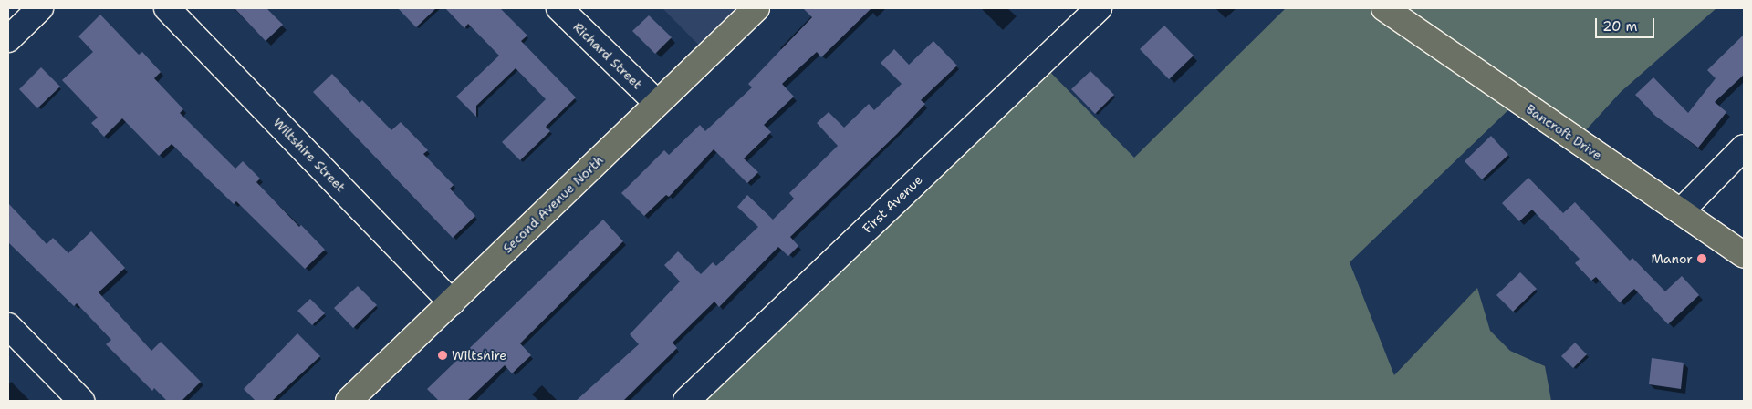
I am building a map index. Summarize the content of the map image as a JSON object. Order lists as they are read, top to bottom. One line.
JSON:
{"streets":{"main road":["Bancroft Drive","Second Avenue North"],"street":["Richard Street","Wiltshire Street","First Avenue"]},"crossings":[["Richard Street","Second Avenue North"],["Wiltshire Street","Second Avenue North"]],"places":["Manor","Wiltshire"],"scale_bar":"20 m"}
